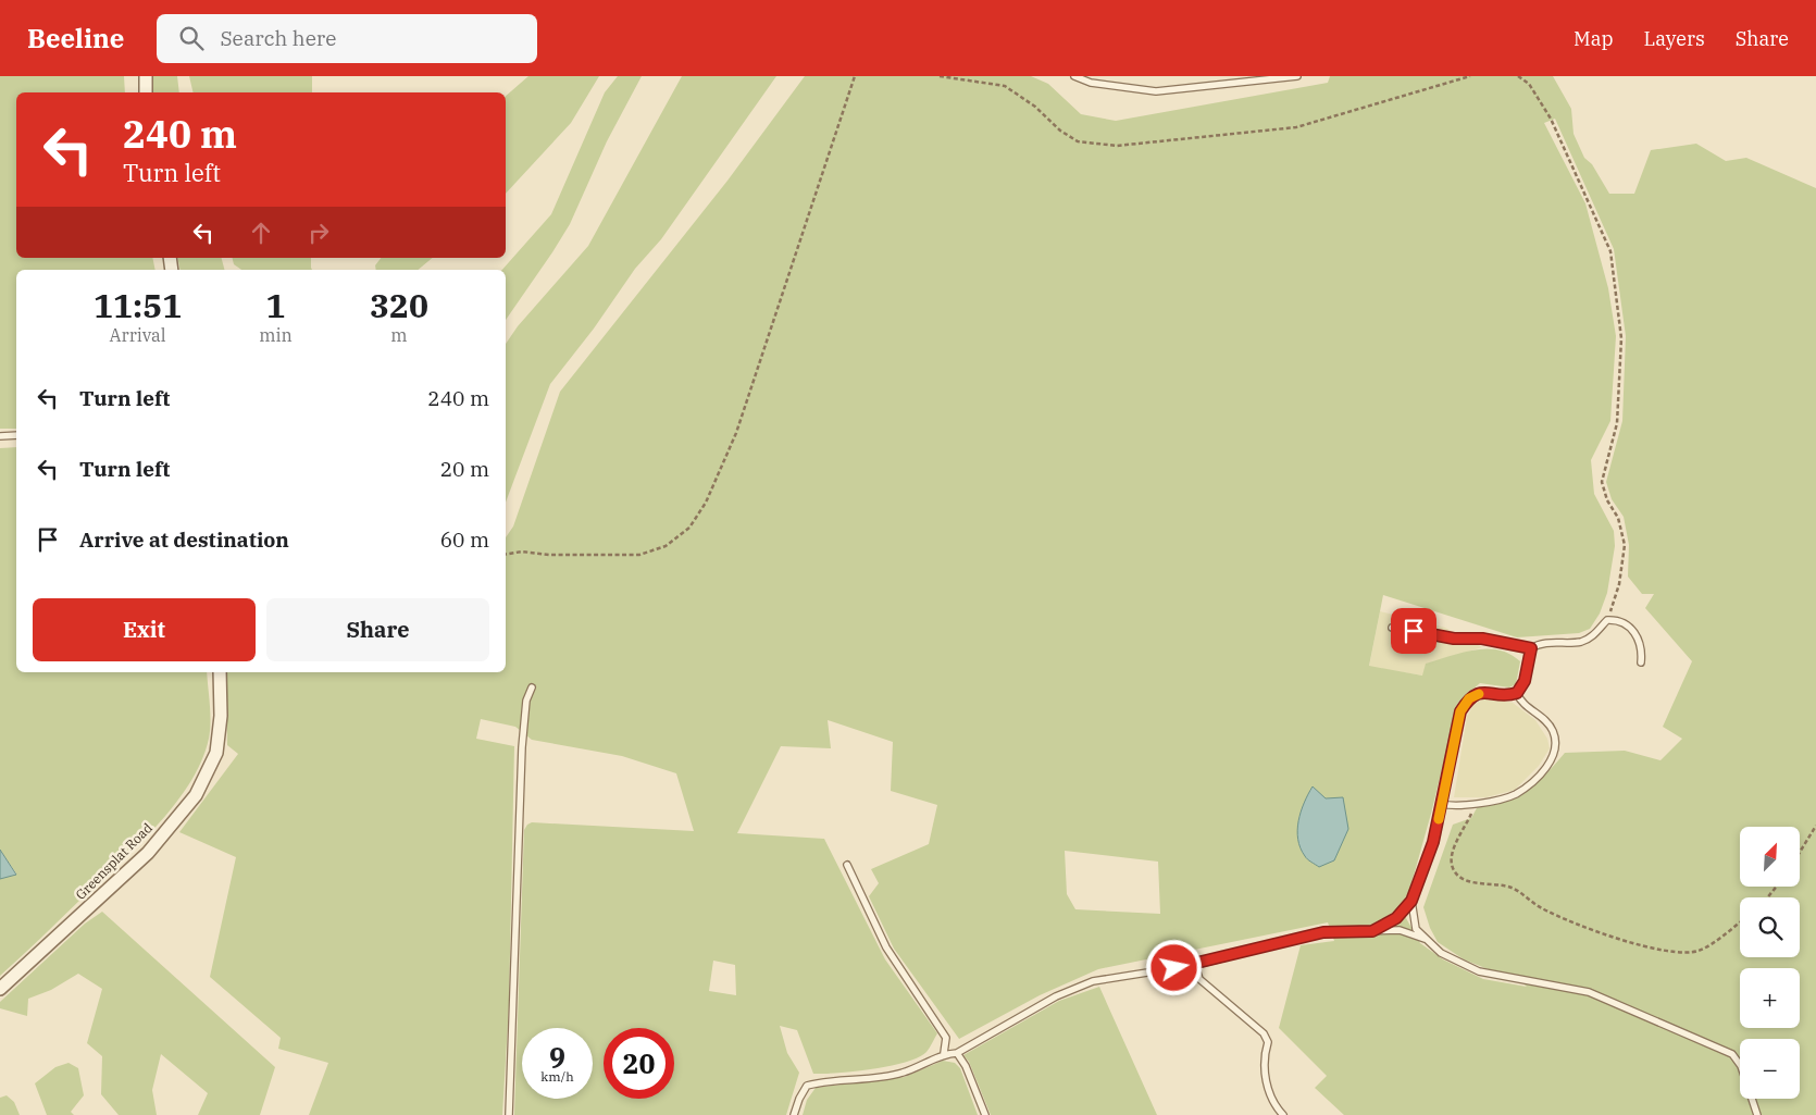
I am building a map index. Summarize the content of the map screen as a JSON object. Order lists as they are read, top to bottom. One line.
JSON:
{"streets":{"street":["Greensplat Road"]},"north":"top right","page":{"header":"Beeline","search":"Search here","nav":["Map","Layers","Share"],"turn":["240 m","Turn left"],"eta":["11:51","Arrival","1","min","320","m"],"list":[{"name":"Turn left","value":"240 m"},{"name":"Turn left","value":"20 m"},{"name":"Arrive at destination","value":"60 m"}],"buttons":["Exit","Share"],"map_buttons":["+","−"],"speed":"9 km/h","limit":"20"}}
